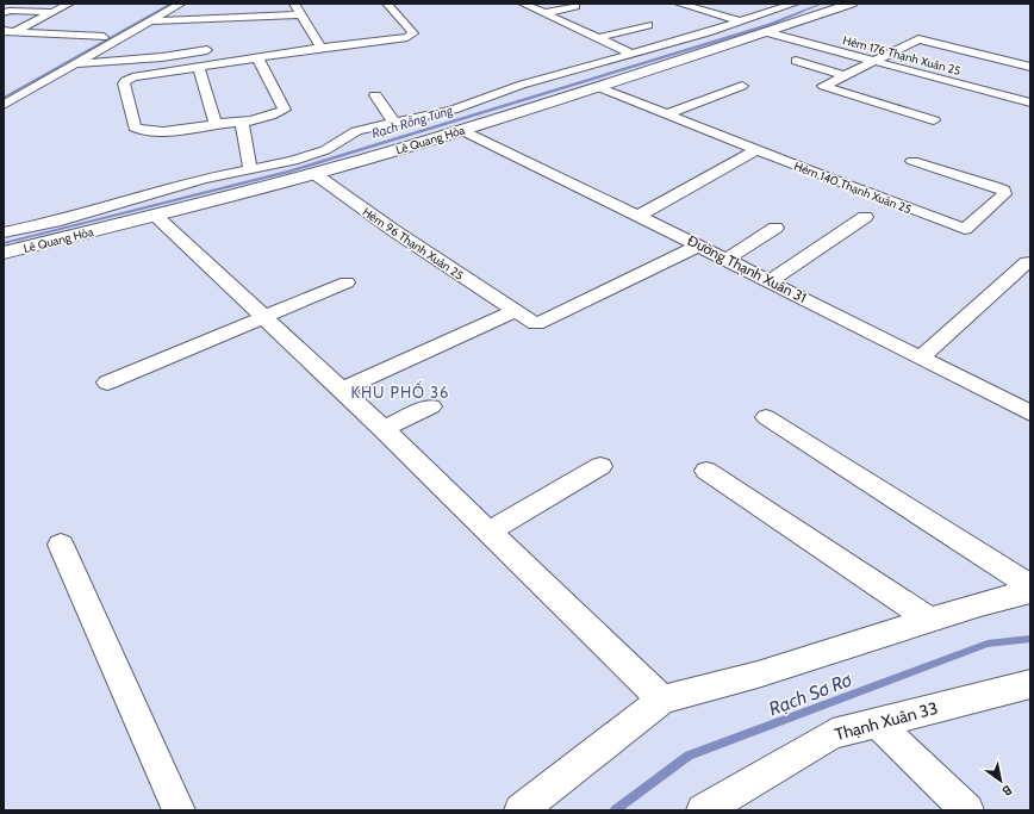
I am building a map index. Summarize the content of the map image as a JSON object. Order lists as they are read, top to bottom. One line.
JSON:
{"streets":{"street":["Hẻm 176 Thạnh Xuân 25","Lê Quang Hòa","Hẻm 140 Thạnh Xuân 25","Hẻm 96 Thạnh Xuân 25","Đường Thạnh Xuân 31","Thạnh Xuân 33"]},"crossings":[["Hẻm 176 Thạnh Xuân 25","Lê Quang Hòa"],["Lê Quang Hòa","Hẻm 140 Thạnh Xuân 25"],["Lê Quang Hòa","Hẻm 96 Thạnh Xuân 25"],["Lê Quang Hòa","Đường Thạnh Xuân 31"],["Hẻm 96 Thạnh Xuân 25","Đường Thạnh Xuân 31"]],"districts":["KHU PHỐ 36"],"water":["Rạch Rỗng Tùng","Rạch Sơ Rơ"],"north":"bottom right"}
